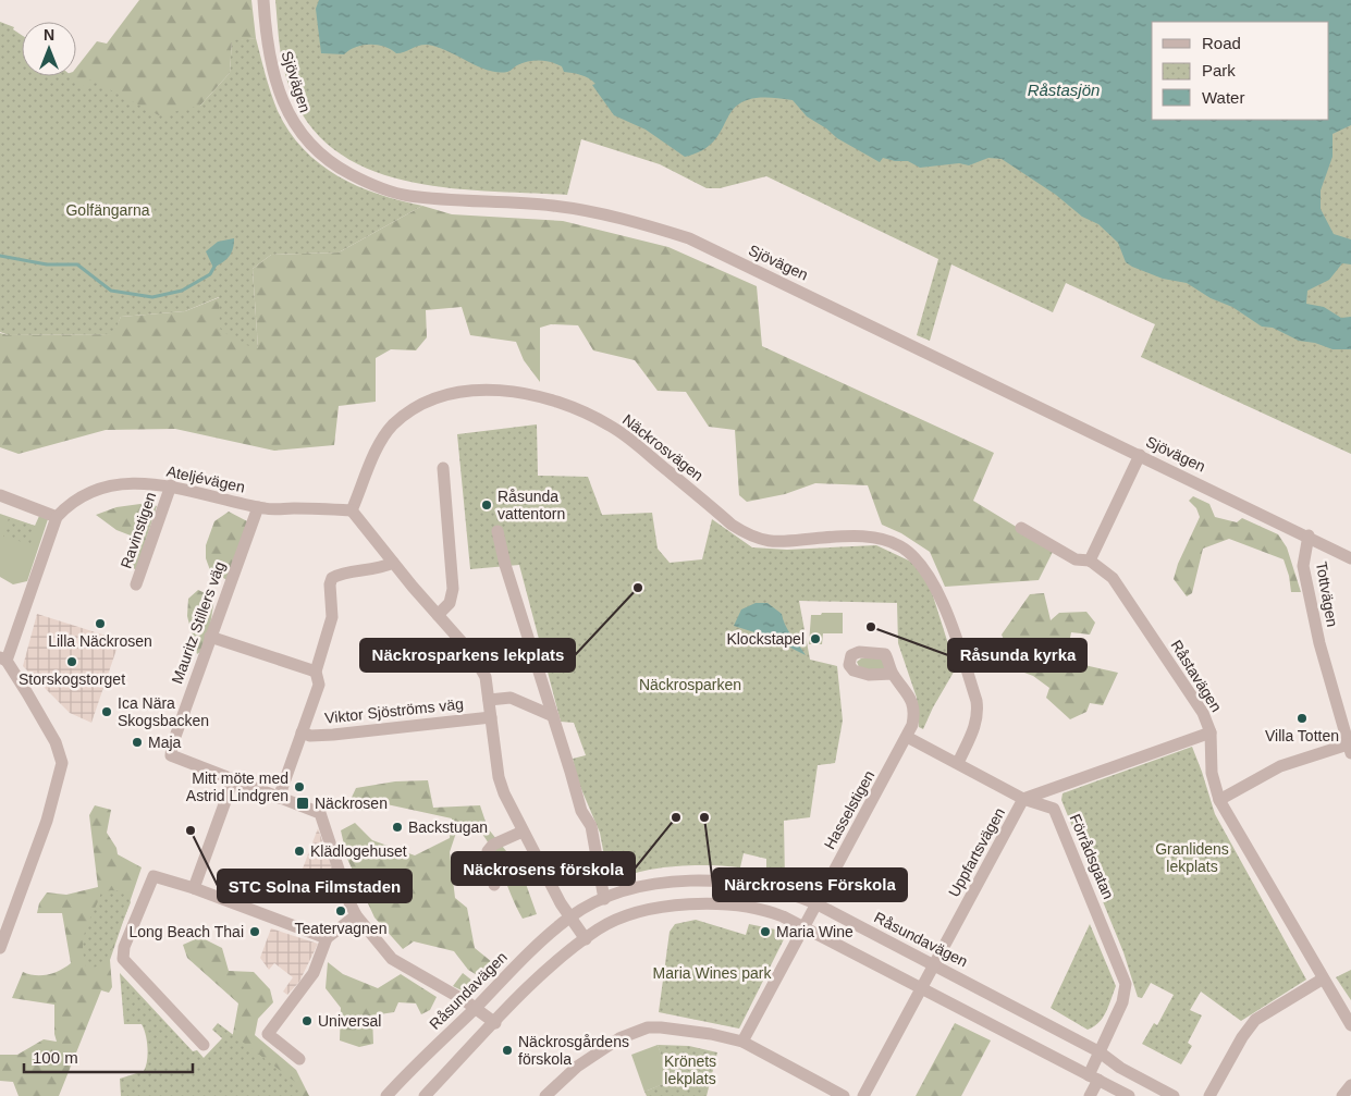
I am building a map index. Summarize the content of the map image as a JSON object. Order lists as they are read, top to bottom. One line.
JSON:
{"streets":{"street":["Sjövägen","Näckrosvägen","Ateljévägen","Ravinstigen","Tottvägen","Mauritz Stillers väg","Råstavägen","Viktor Sjöströms väg","Hasselstigen","Uppfartsvägen","Förrådsgatan","Råsundavägen"]},"crossings":[["Sjövägen","Tottvägen"],["Näckrosvägen","Ateljévägen"],["Näckrosvägen","Förrådsgatan"],["Ateljévägen","Ravinstigen"],["Ateljévägen","Mauritz Stillers väg"],["Råstavägen","Uppfartsvägen"],["Hasselstigen","Förrådsgatan"],["Hasselstigen","Råsundavägen"],["Uppfartsvägen","Förrådsgatan"],["Uppfartsvägen","Råsundavägen"],["Förrådsgatan","Råsundavägen"]],"water":["Råstasjön"],"parks":["Golfängarna","Näckrosparken","Granlidens lekplats","Maria Wines park","Krönets lekplats"],"places":{"other":["Råsunda vattentorn","Näckrosparkens lekplats","Lilla Näckrosen","Råsunda kyrka","Klockstapel","Storskogstorget","Ica Nära Skogsbacken","Villa Totten","Maja","Mitt möte med Astrid Lindgren","Näckrosens förskola","Närckrosens Förskola","Backstugan","STC Solna Filmstaden","Klädlogehuset","Teatervagnen","Long Beach Thai","Maria Wine","Universal","Näckrosgårdens förskola"],"transit":["Näckrosen"]},"legend":["Road","Park","Water"],"scale_bar":"100 m","north":"top"}
